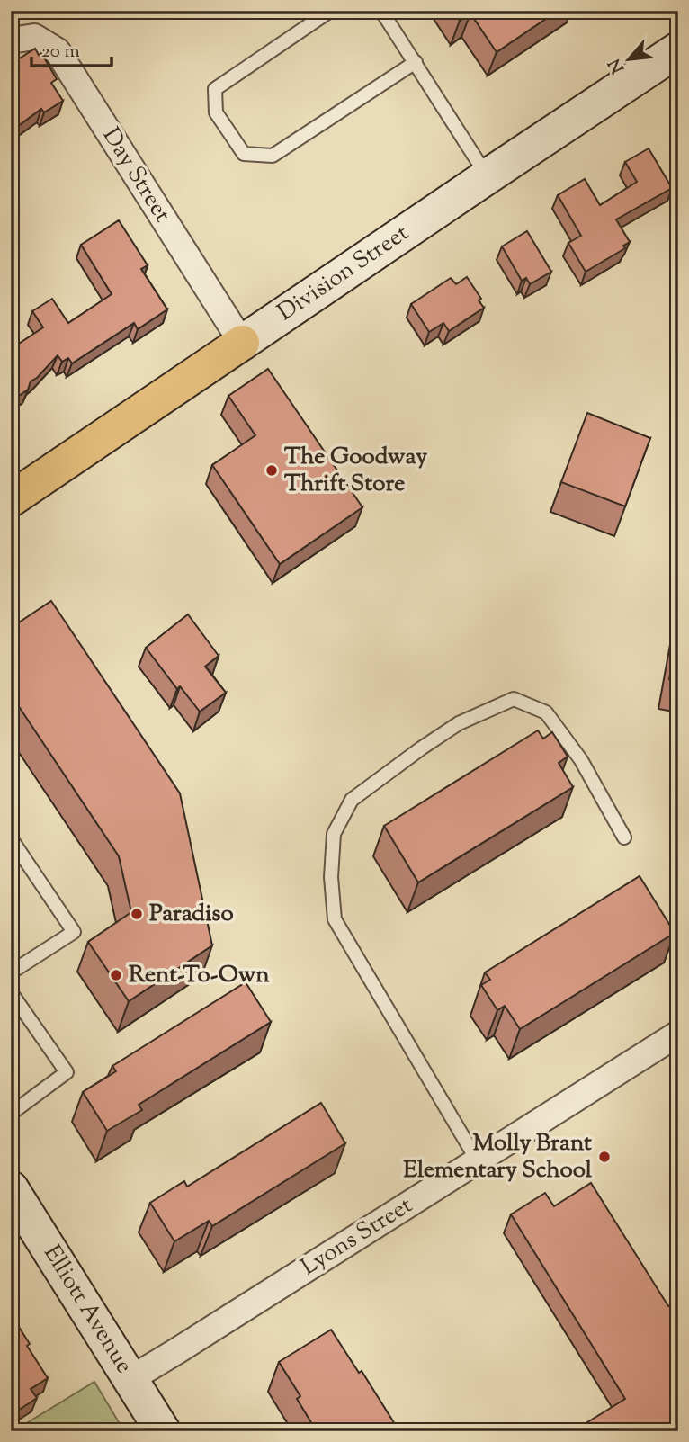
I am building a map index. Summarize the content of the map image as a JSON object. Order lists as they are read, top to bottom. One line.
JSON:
{"streets":{"main road":["Division Street","Elliott Avenue"],"street":["Day Street","Lyons Street"]},"crossings":[["Day Street","Division Street"],["Lyons Street","Elliott Avenue"]],"places":["The Goodway Thrift Store","Paradiso","Rent-To-Own","Molly Brant Elementary School"],"scale_bar":"20 m","north":"bottom left"}
